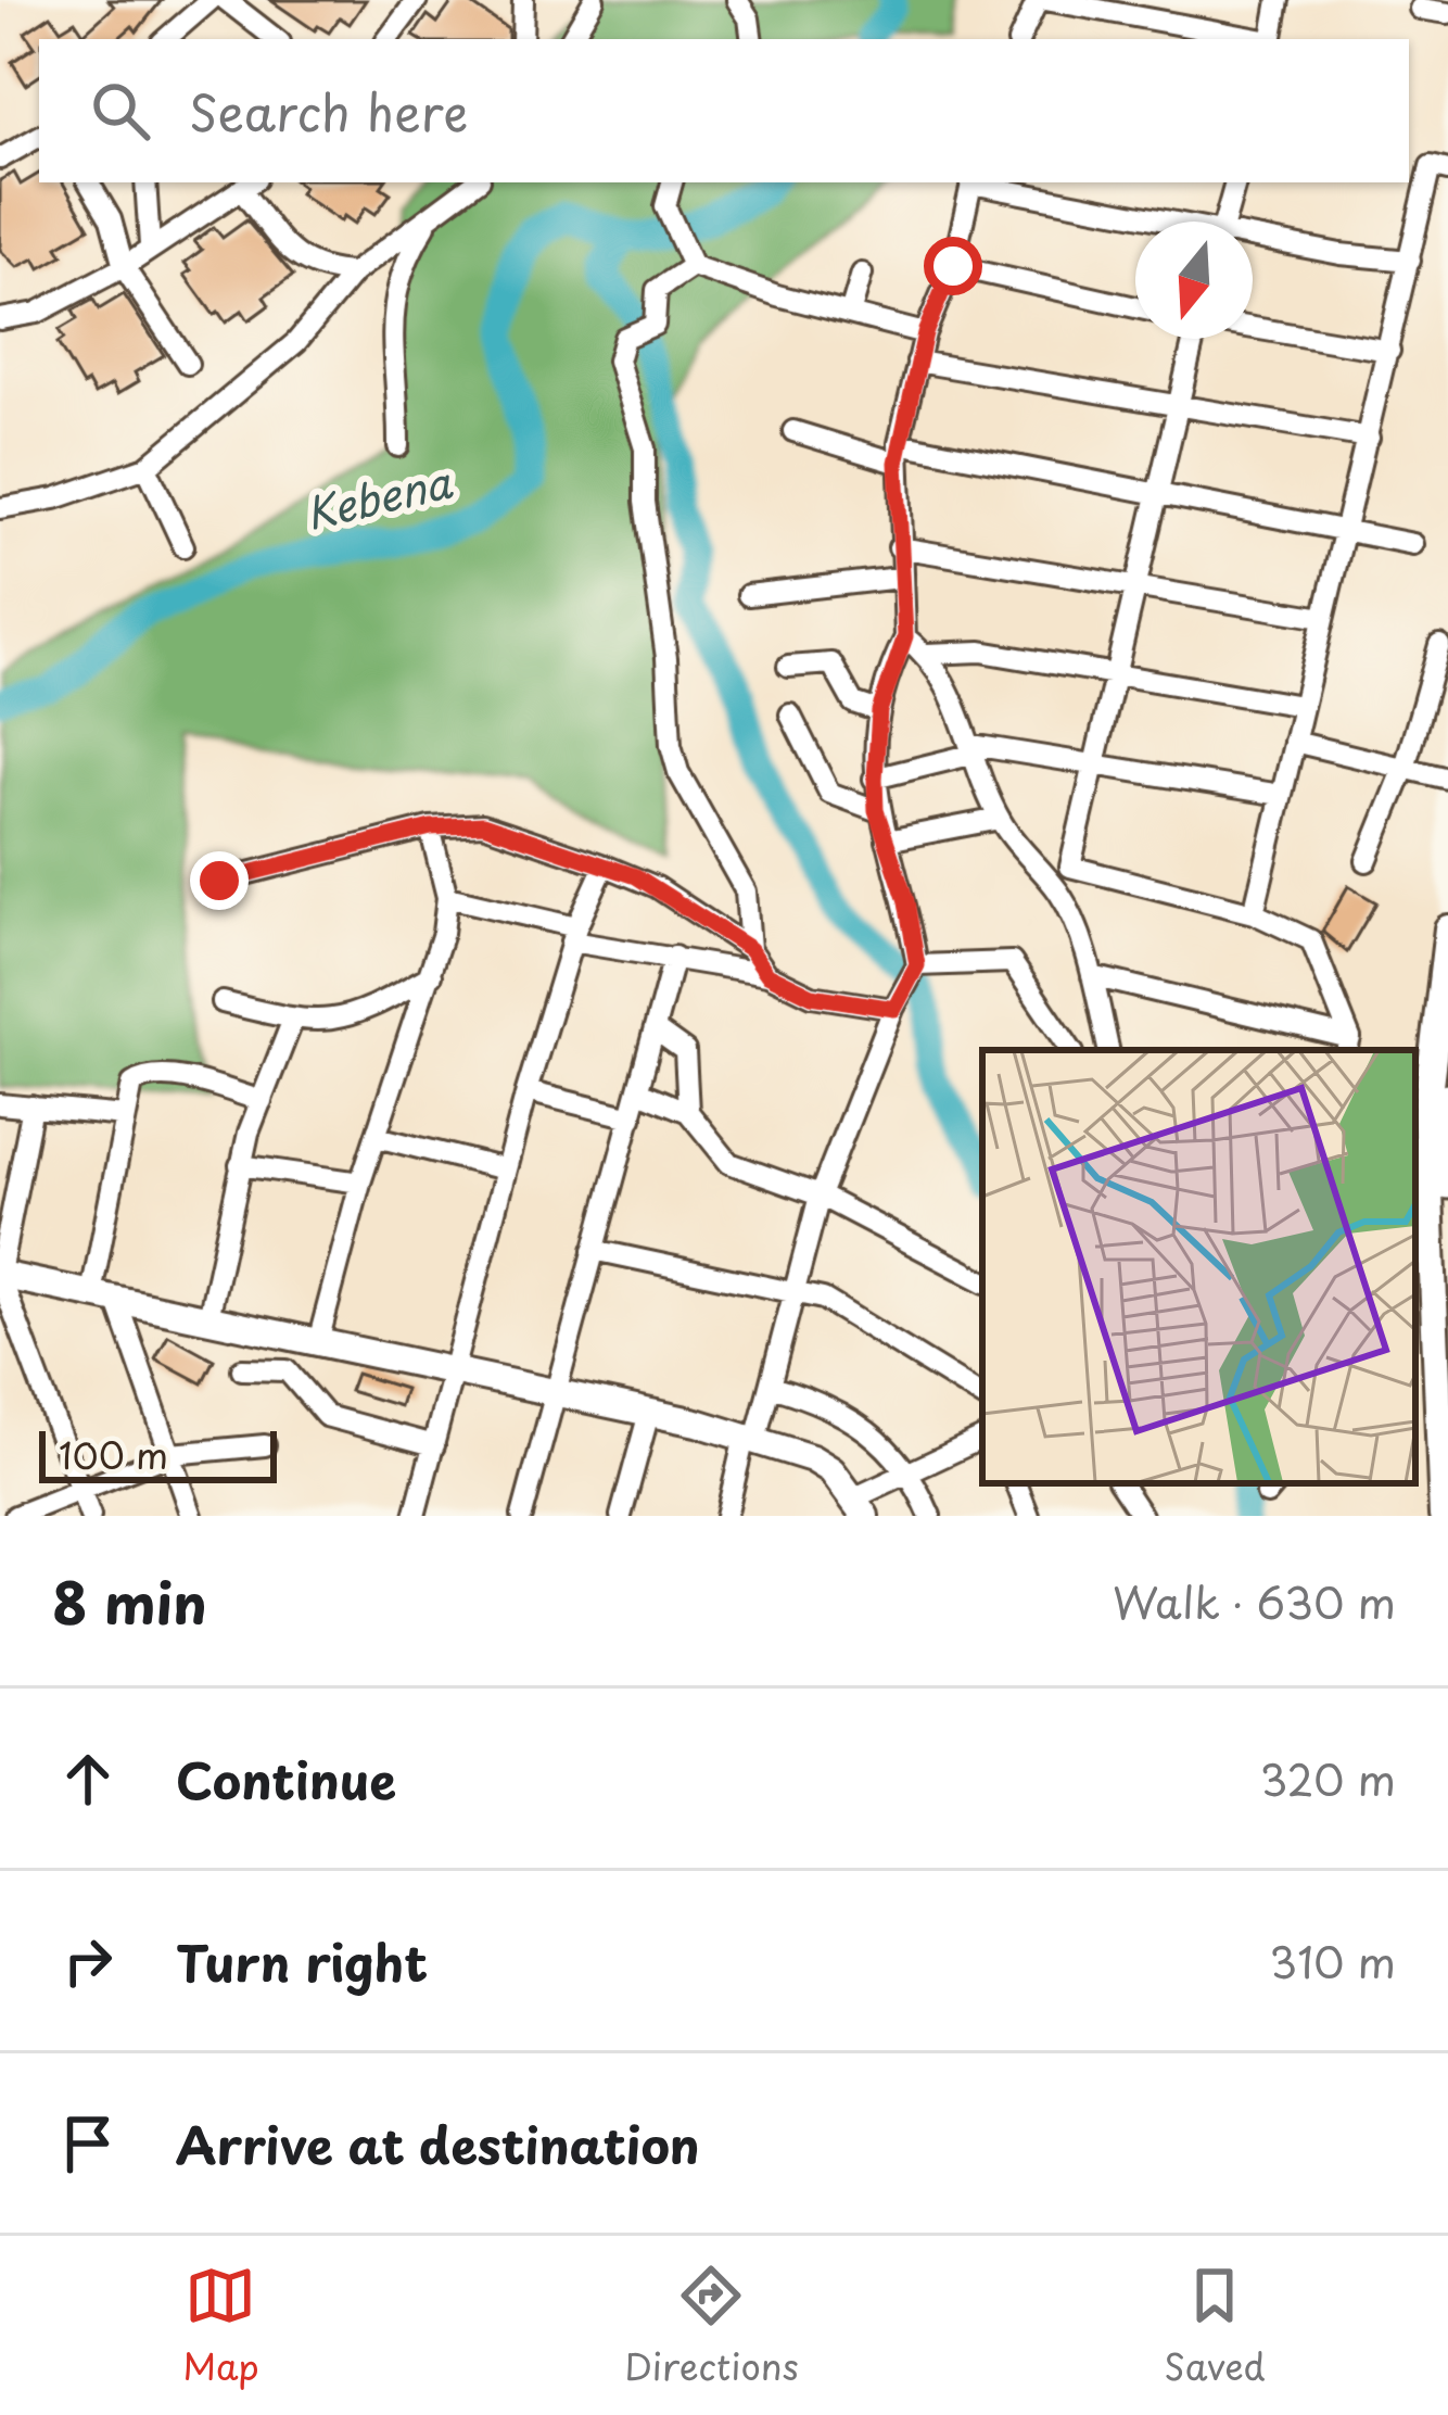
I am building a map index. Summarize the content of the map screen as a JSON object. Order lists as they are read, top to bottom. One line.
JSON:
{"water":["Kebena"],"scale_bar":"100 m","north":"bottom","page":{"search":"Search here","scale":"100 m","heading":["8 min","Walk · 630 m"],"list":[["Continue","320 m"],["Turn right","310 m"],"Arrive at destination"],"nav":["Map","Directions","Saved"]}}
